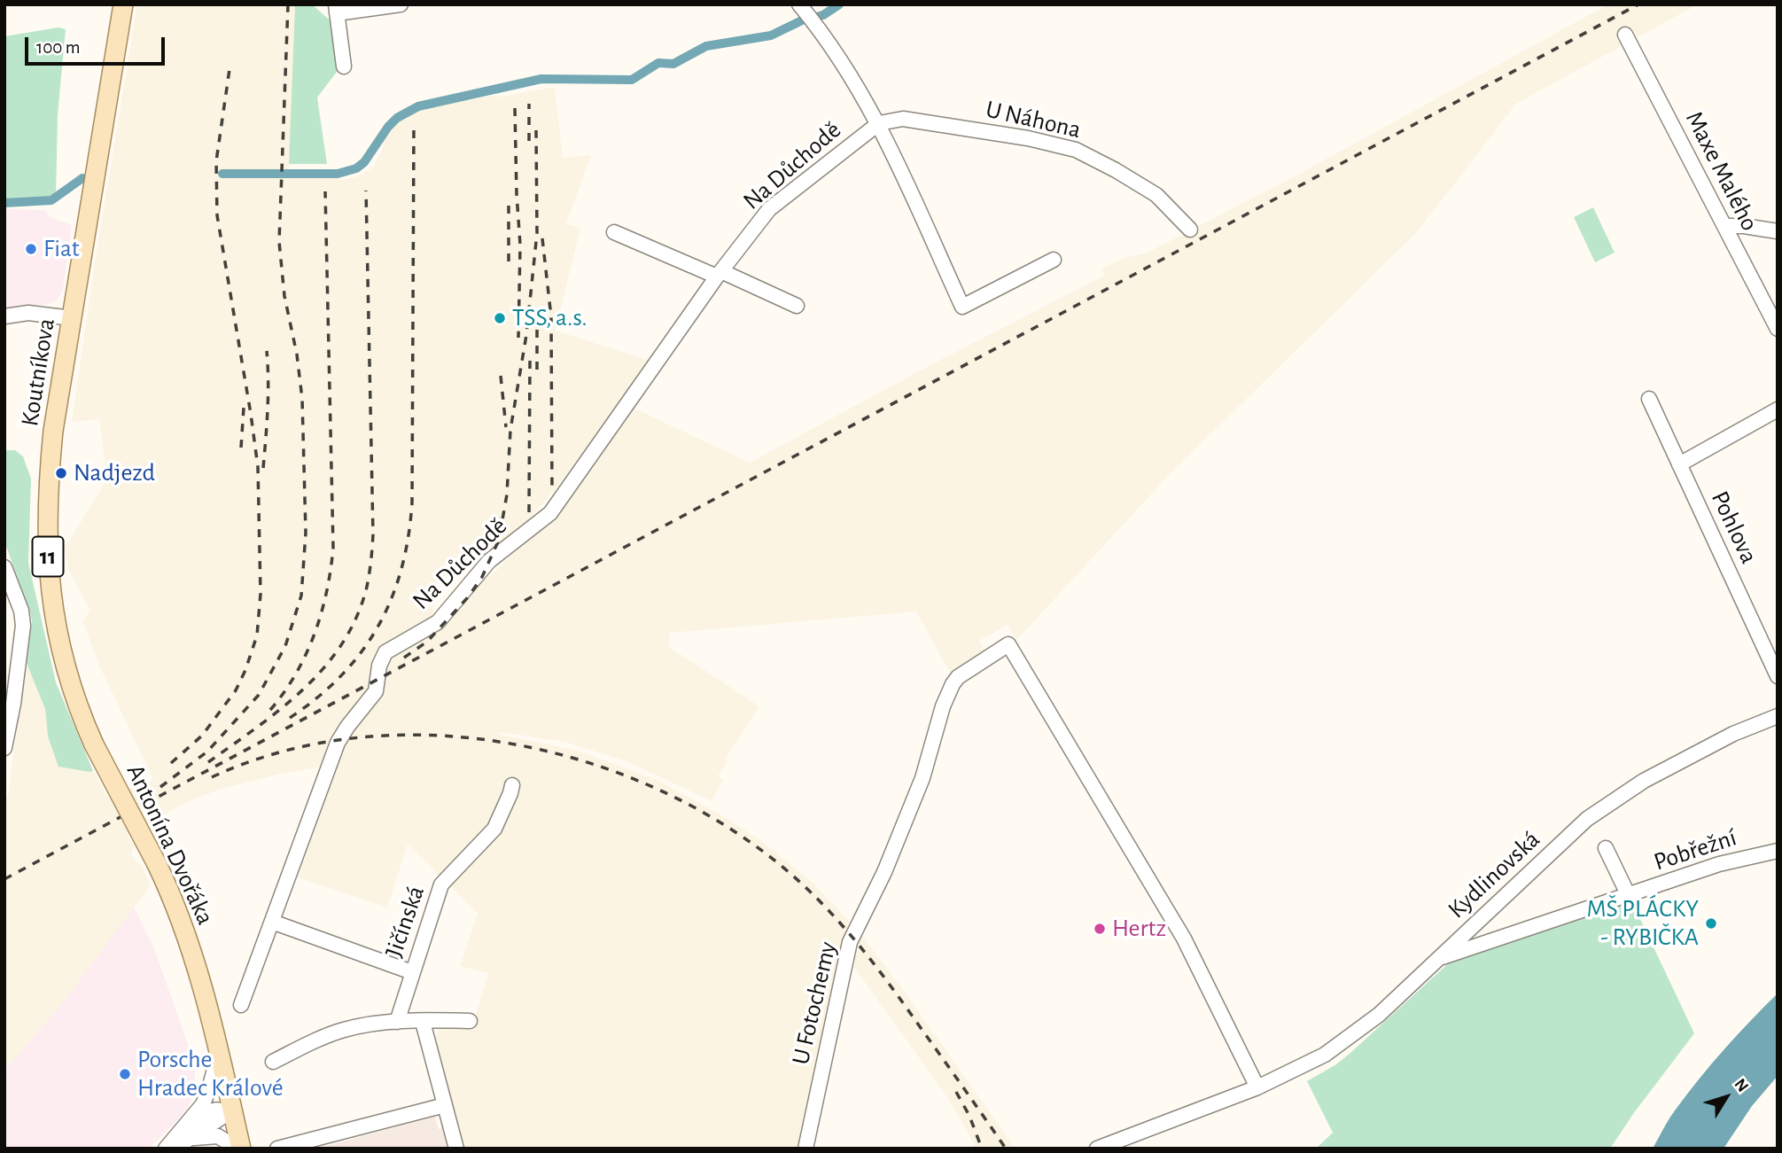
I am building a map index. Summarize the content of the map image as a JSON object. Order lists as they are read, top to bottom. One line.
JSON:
{"streets":{"main road":["Koutníkova","11","Antonína Dvořáka"],"street":["U Náhona","Na Důchodě","Maxe Malého","Pohlova","Pobřežní","Kydlinovská","Jičínská","U Fotochemy"]},"crossings":[["U Náhona","Na Důchodě"],["Koutníkova","Antonína Dvořáka"],["Pobřežní","Kydlinovská"],["Kydlinovská","U Fotochemy"]],"places":["Fiat","TSS, a.s.","Nadjezd","MŠ PLÁCKY - RYBIČKA","Hertz","Porsche Hradec Králové"],"scale_bar":"100 m","north":"top right"}
